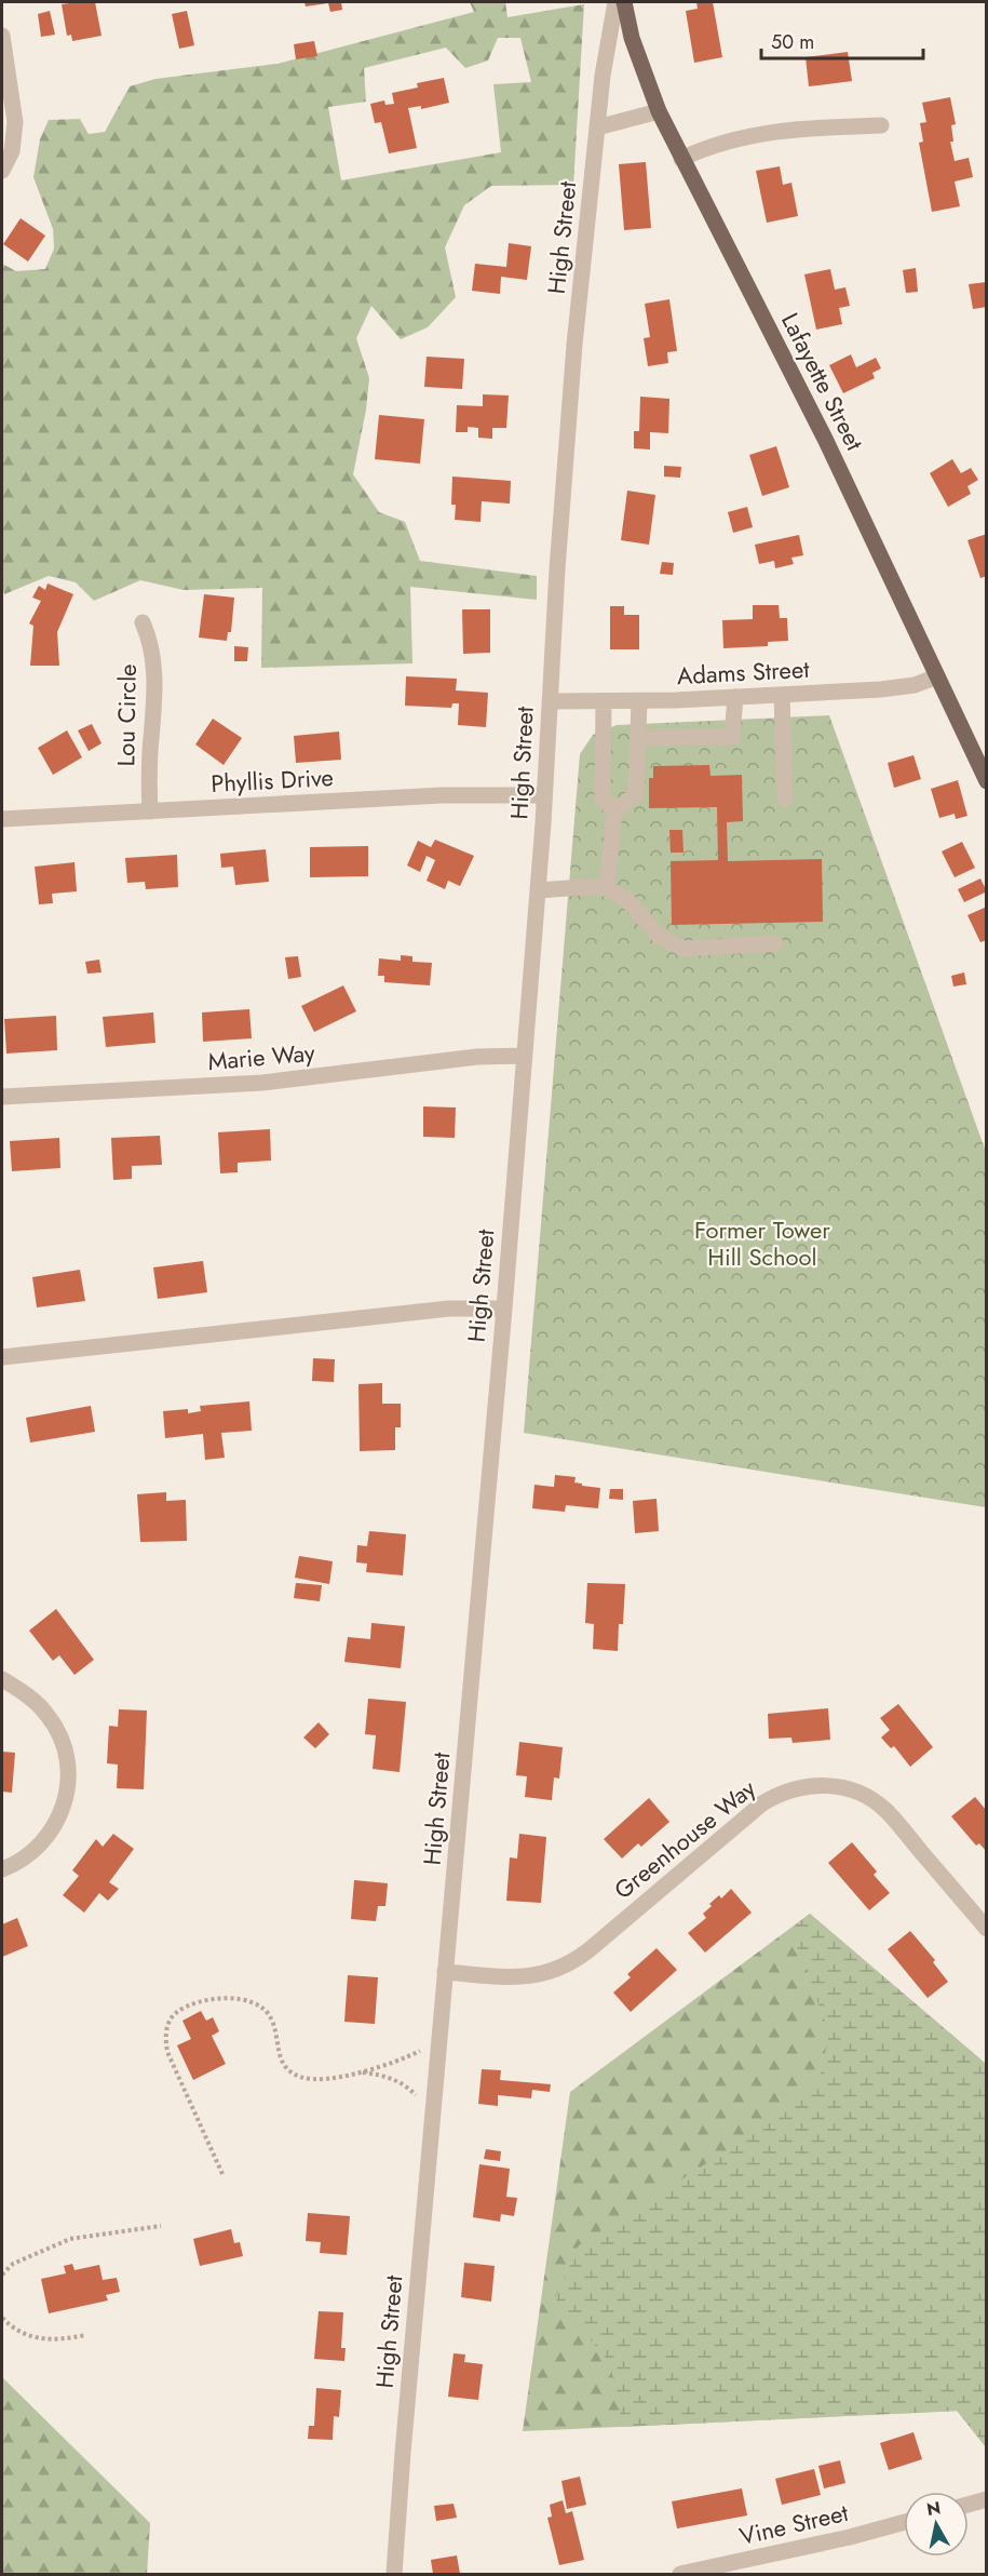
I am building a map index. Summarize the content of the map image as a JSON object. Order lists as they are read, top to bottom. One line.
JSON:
{"streets":{"main road":["Lafayette Street"],"street":["High Street","Adams Street","Lou Circle","Phyllis Drive","Marie Way","Greenhouse Way","Vine Street"]},"crossings":[["High Street","Adams Street"],["High Street","Phyllis Drive"],["High Street","Marie Way"],["High Street","Greenhouse Way"],["Lafayette Street","Adams Street"],["Lou Circle","Phyllis Drive"]],"parks":["Former Tower Hill School"],"scale_bar":"50 m","north":"top"}
